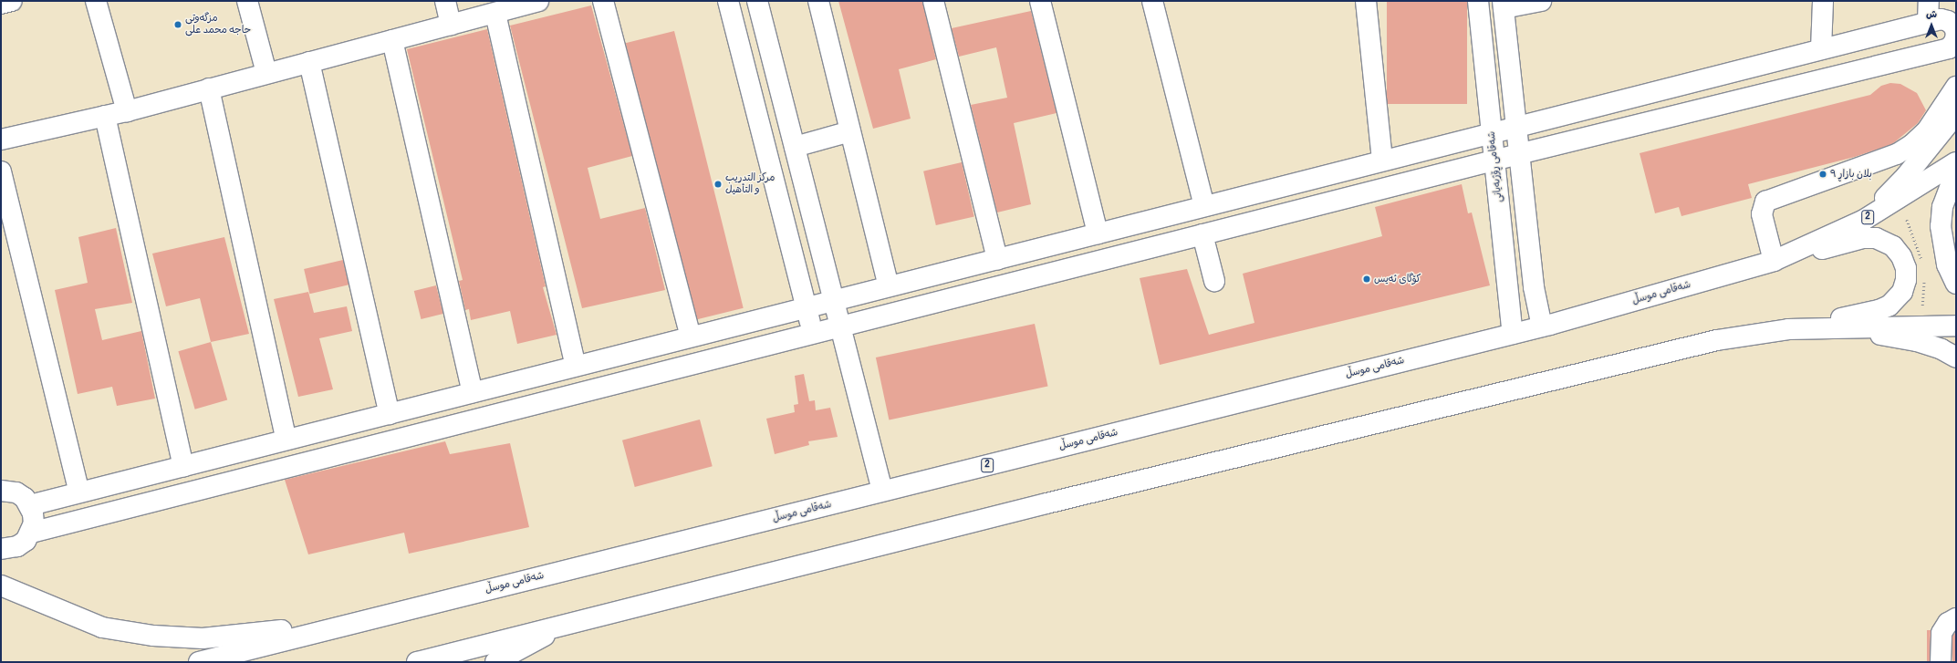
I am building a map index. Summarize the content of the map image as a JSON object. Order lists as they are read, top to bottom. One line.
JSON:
{"streets":{"main road":["شەقامی ڕۆژبەیانی","2","شەقامی موسڵ"]},"crossings":[["شەقامی ڕۆژبەیانی","شەقامی موسڵ"]],"places":["مزگه‌وتی حاجه‌ محمد علی","بلان بازاڕ ٩","مركز التدريب و التأهيل","کۆگای ئەیس"],"north":"top"}
